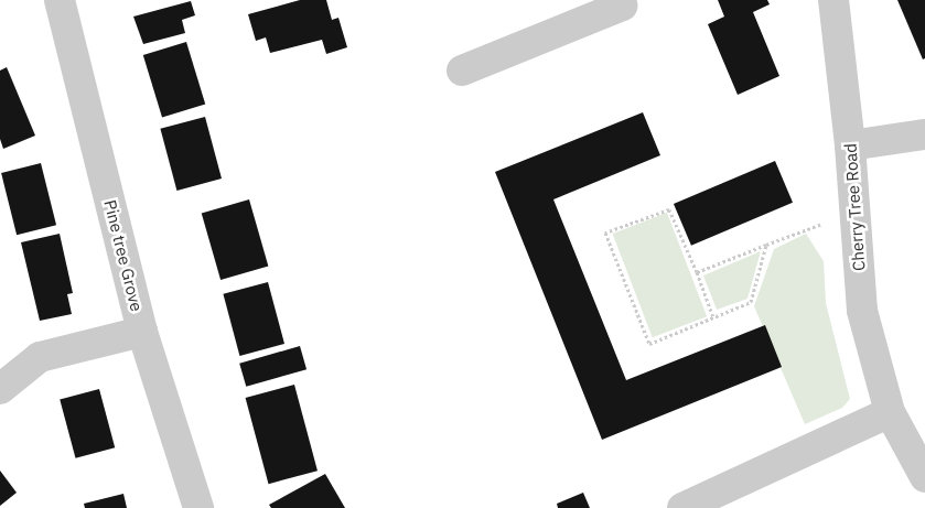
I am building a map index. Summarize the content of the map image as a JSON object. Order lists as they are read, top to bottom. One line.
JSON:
{"streets":{"street":["Cherry Tree Road","Pine tree Grove"]}}
